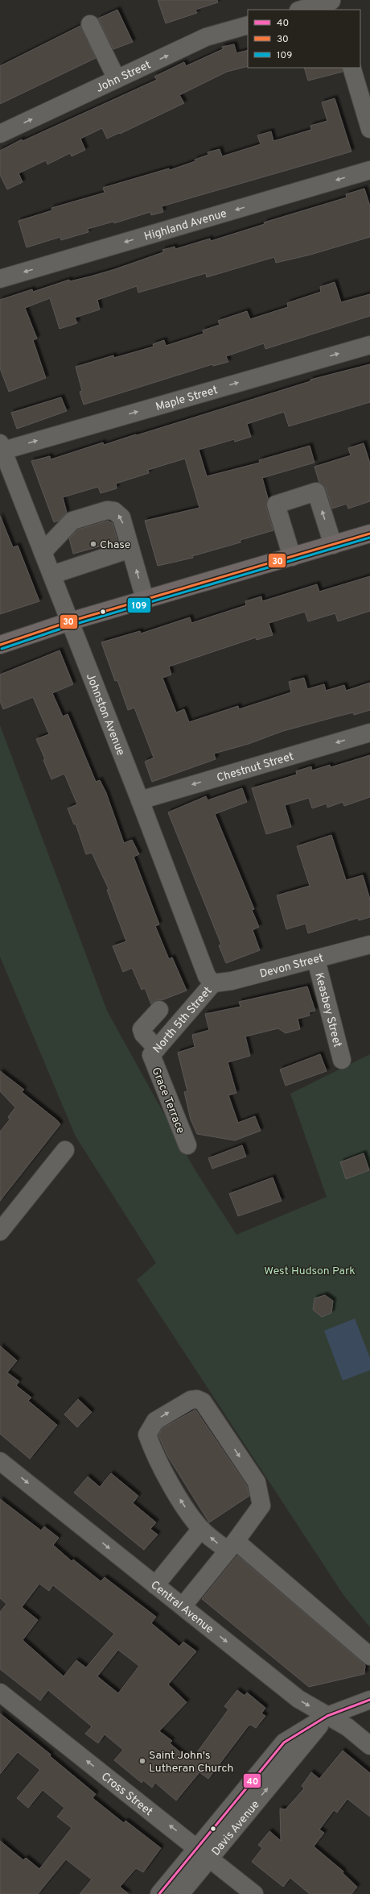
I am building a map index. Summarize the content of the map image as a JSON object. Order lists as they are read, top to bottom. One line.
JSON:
{"streets":{"street":["John Street","Highland Avenue","Maple Street","Johnston Avenue","Chestnut Street","Devon Street","Keasbey Street","North 5th Street","Grace Terrace","Central Avenue","Cross Street","Davis Avenue"]},"crossings":[["Maple Street","Johnston Avenue"],["Johnston Avenue","Chestnut Street"],["Johnston Avenue","Devon Street"],["Johnston Avenue","North 5th Street"],["Devon Street","Keasbey Street"],["Devon Street","North 5th Street"],["North 5th Street","Grace Terrace"],["Central Avenue","Davis Avenue"],["Cross Street","Davis Avenue"]],"one_way":["John Street","Highland Avenue","Maple Street","Chestnut Street","Cross Street"],"parks":["West Hudson Park"],"places":["Chase","Saint John's Lutheran Church"],"lines":["transit line 30","transit line 109","transit line 40"],"legend":["40","30","109"]}
